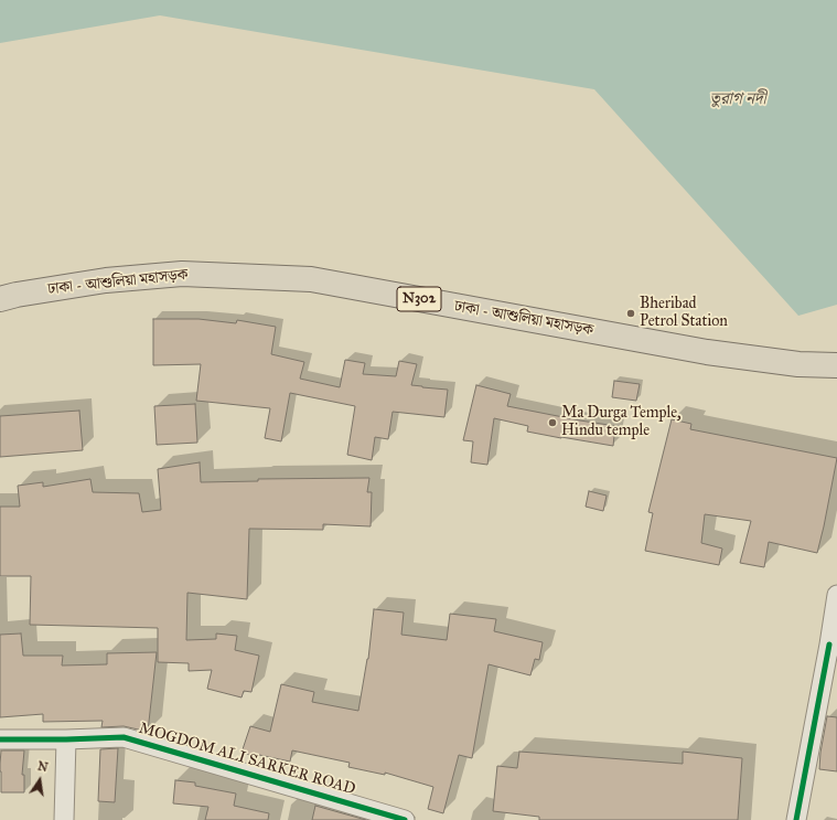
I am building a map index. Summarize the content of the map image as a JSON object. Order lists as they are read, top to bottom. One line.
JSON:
{"streets":{"highway":["ঢাকা - আশুলিয়া মহাসড়ক","N302"],"street":["MOGDOM ALI SARKER ROAD"]},"water":["তুরাগ নদী"],"places":["Bheribad Petrol Station","Ma Durga Temple, Hindu temple"],"north":"top"}
